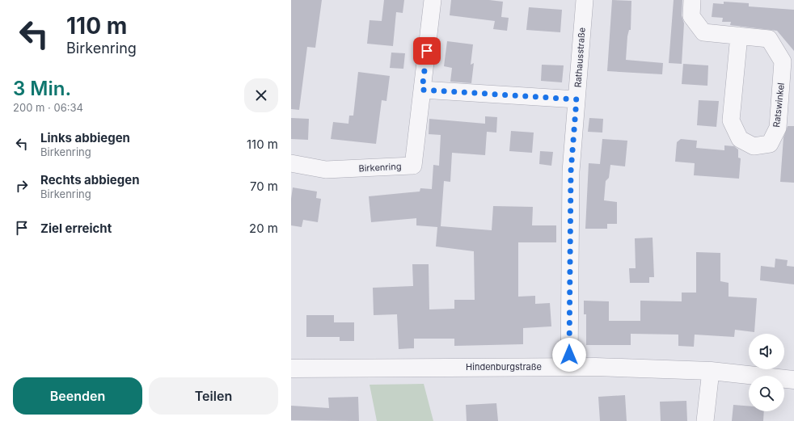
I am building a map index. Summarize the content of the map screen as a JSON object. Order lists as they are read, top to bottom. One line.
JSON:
{"streets":{"street":["Rathausstraße","Ratswinkel","Birkenring","Hindenburgstraße"]},"crossings":[["Rathausstraße","Hindenburgstraße"]],"page":{"turn":["110 m","Birkenring"],"heading":["3 Min.","200 m · 06:34"],"list":[{"name":"Links abbiegen","note":"Birkenring","value":"110 m"},{"name":"Rechts abbiegen","note":"Birkenring","value":"70 m"},{"name":"Ziel erreicht","value":"20 m"}],"buttons":["Beenden","Teilen"]}}
